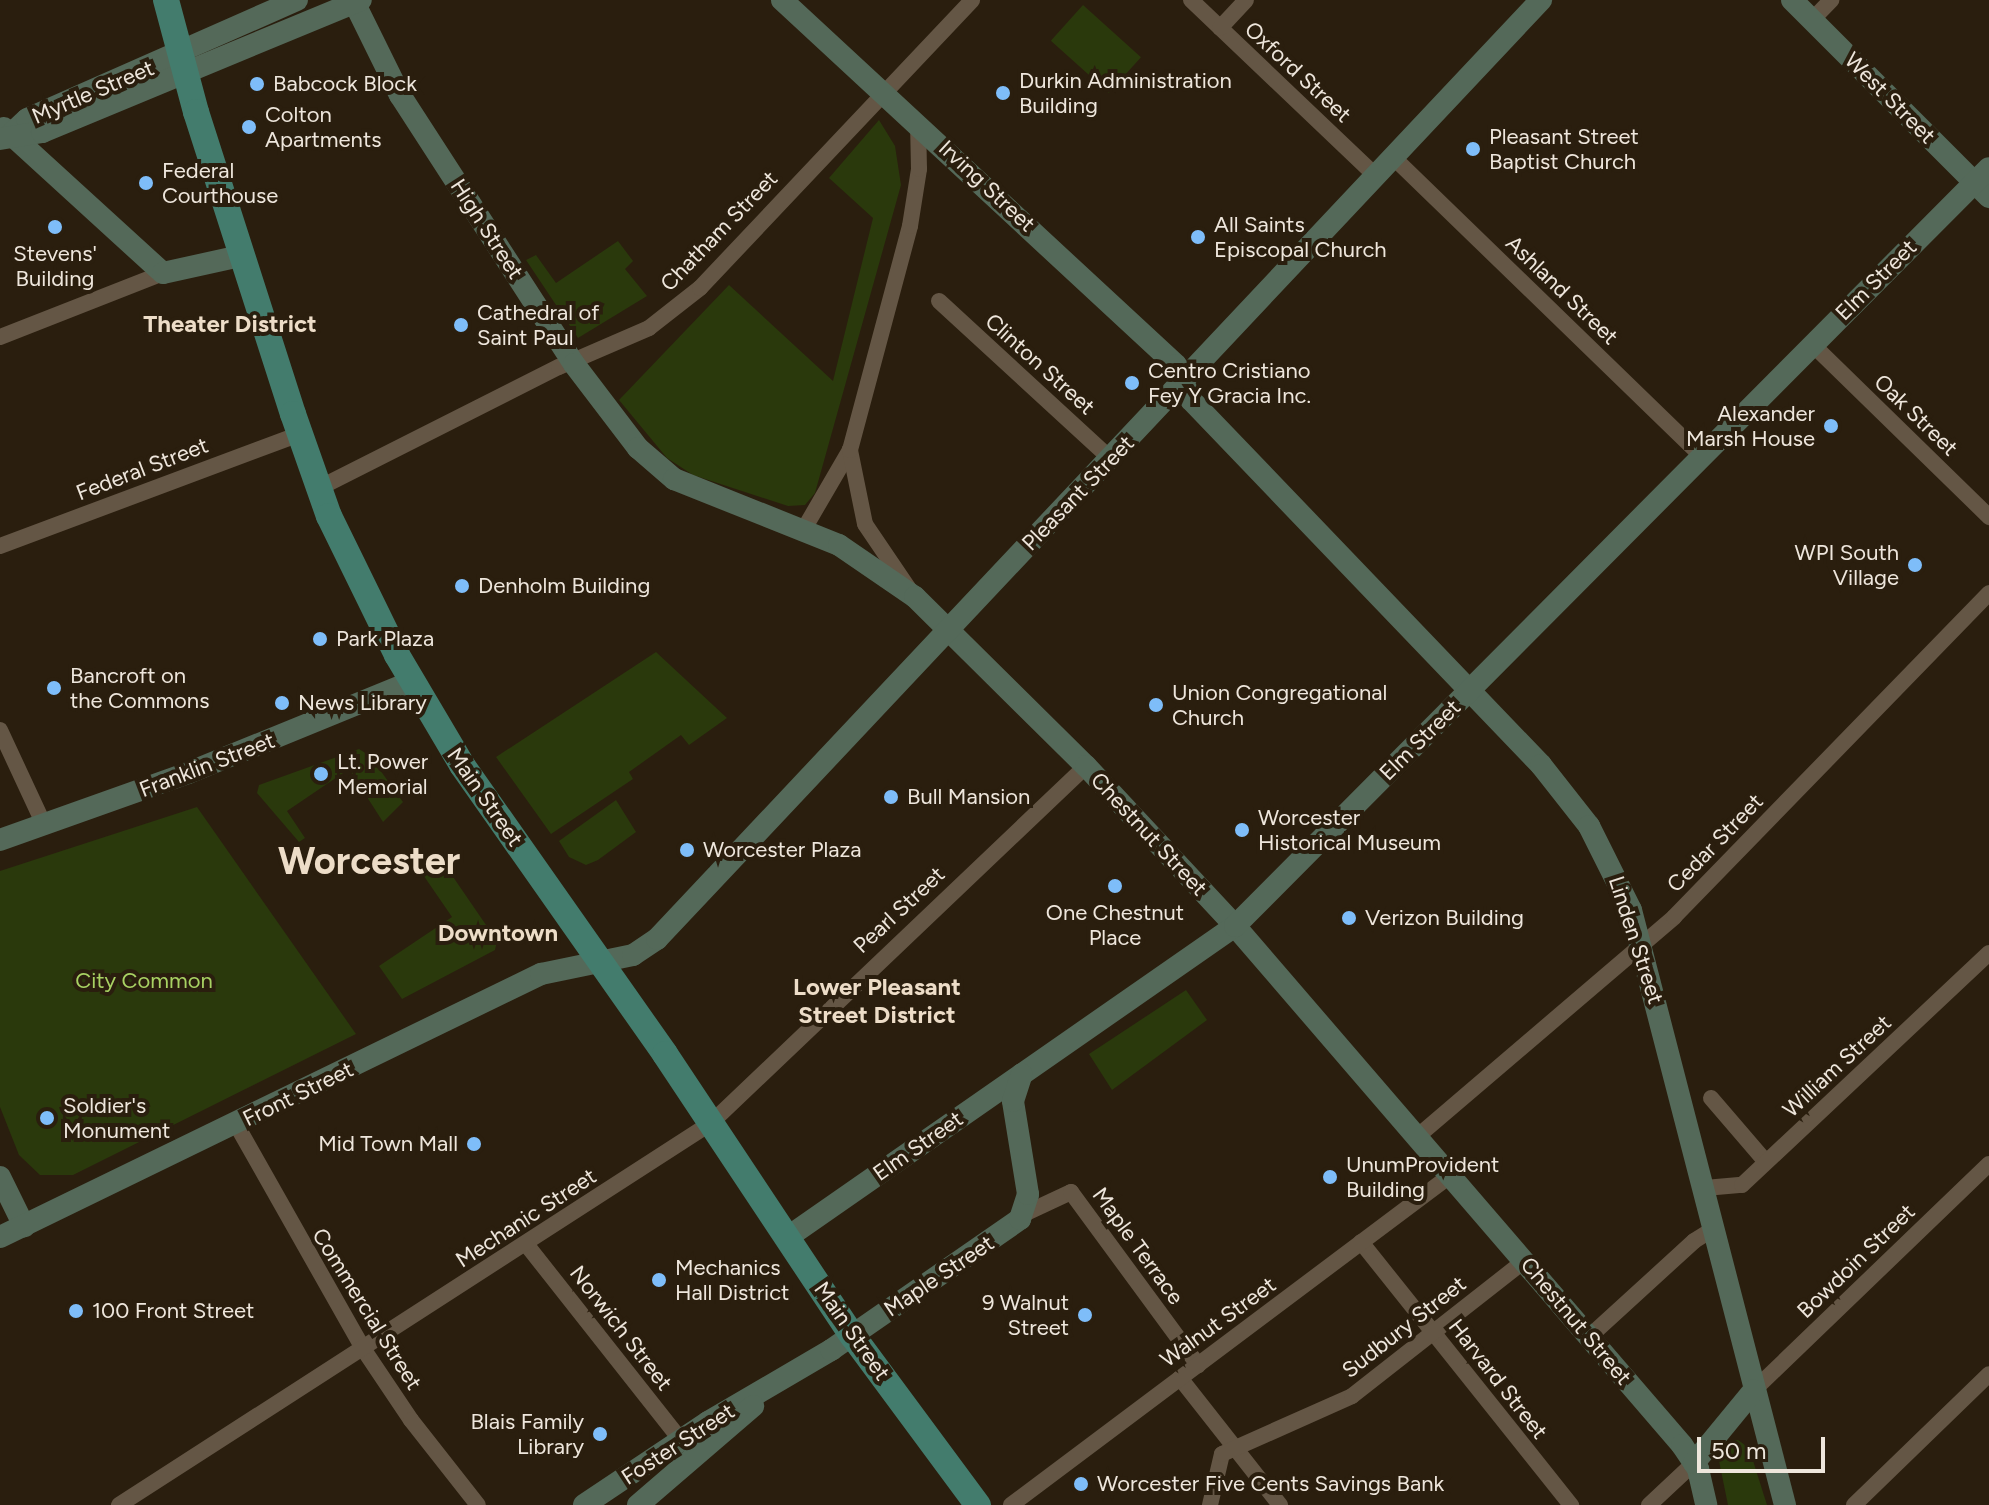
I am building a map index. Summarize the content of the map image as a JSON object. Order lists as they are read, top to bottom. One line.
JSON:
{"streets":{"main road":["Myrtle Street","West Street","Irving Street","High Street","Elm Street","Pleasant Street","Franklin Street","Main Street","Chestnut Street","Linden Street","Front Street","Maple Street","Foster Street"],"street":["Oxford Street","Chatham Street","Ashland Street","Clinton Street","Oak Street","Federal Street","Cedar Street","Pearl Street","William Street","Mechanic Street","Maple Terrace","Bowdoin Street","Commercial Street","Walnut Street","Sudbury Street","Norwich Street","Harvard Street"]},"crossings":[["Oxford Street","Pleasant Street"],["Myrtle Street","Main Street"],["West Street","Elm Street"],["Irving Street","Chatham Street"],["Irving Street","Pleasant Street"],["Irving Street","Chestnut Street"],["Irving Street","Linden Street"],["High Street","Chatham Street"],["High Street","Chestnut Street"],["Chatham Street","Main Street"],["Elm Street","Ashland Street"],["Elm Street","Oak Street"],["Elm Street","Main Street"],["Elm Street","Chestnut Street"],["Elm Street","Linden Street"],["Ashland Street","Pleasant Street"],["Clinton Street","Pleasant Street"],["Federal Street","Main Street"],["Pleasant Street","Main Street"],["Pleasant Street","Chestnut Street"],["Pleasant Street","Linden Street"],["Pleasant Street","Front Street"],["Franklin Street","Main Street"],["Main Street","Pearl Street"],["Main Street","Front Street"],["Main Street","Mechanic Street"],["Main Street","Maple Street"],["Main Street","Foster Street"],["Chestnut Street","Cedar Street"],["Chestnut Street","Pearl Street"],["Chestnut Street","Walnut Street"],["Chestnut Street","Sudbury Street"],["Cedar Street","Linden Street"],["Pearl Street","Mechanic Street"],["Linden Street","William Street"],["Linden Street","Bowdoin Street"],["Front Street","Commercial Street"],["Mechanic Street","Commercial Street"],["Mechanic Street","Norwich Street"],["Maple Terrace","Maple Street"],["Maple Terrace","Walnut Street"],["Maple Street","Foster Street"],["Walnut Street","Harvard Street"],["Sudbury Street","Harvard Street"],["Norwich Street","Foster Street"]],"districts":["Theater District","Worcester","Downtown","Lower Pleasant Street District"],"parks":["City Common"],"places":["Babcock Block","Durkin Administration Building","Colton Apartments","Pleasant Street Baptist Church","Federal Courthouse","Stevens' Building","All Saints Episcopal Church","Cathedral of Saint Paul","Centro Cristiano Fey Y Gracia Inc.","Alexander Marsh House","WPI South Village","Denholm Building","Park Plaza","Bancroft on the Commons","News Library","Union Congregational Church","Lt. Power Memorial","Bull Mansion","Worcester Historical Museum","Worcester Plaza","One Chestnut Place","Verizon Building","Soldier's Monument","Mid Town Mall","UnumProvident Building","Mechanics Hall District","100 Front Street","9 Walnut Street","Blais Family Library","Worcester Five Cents Savings Bank"],"scale_bar":"50 m"}
